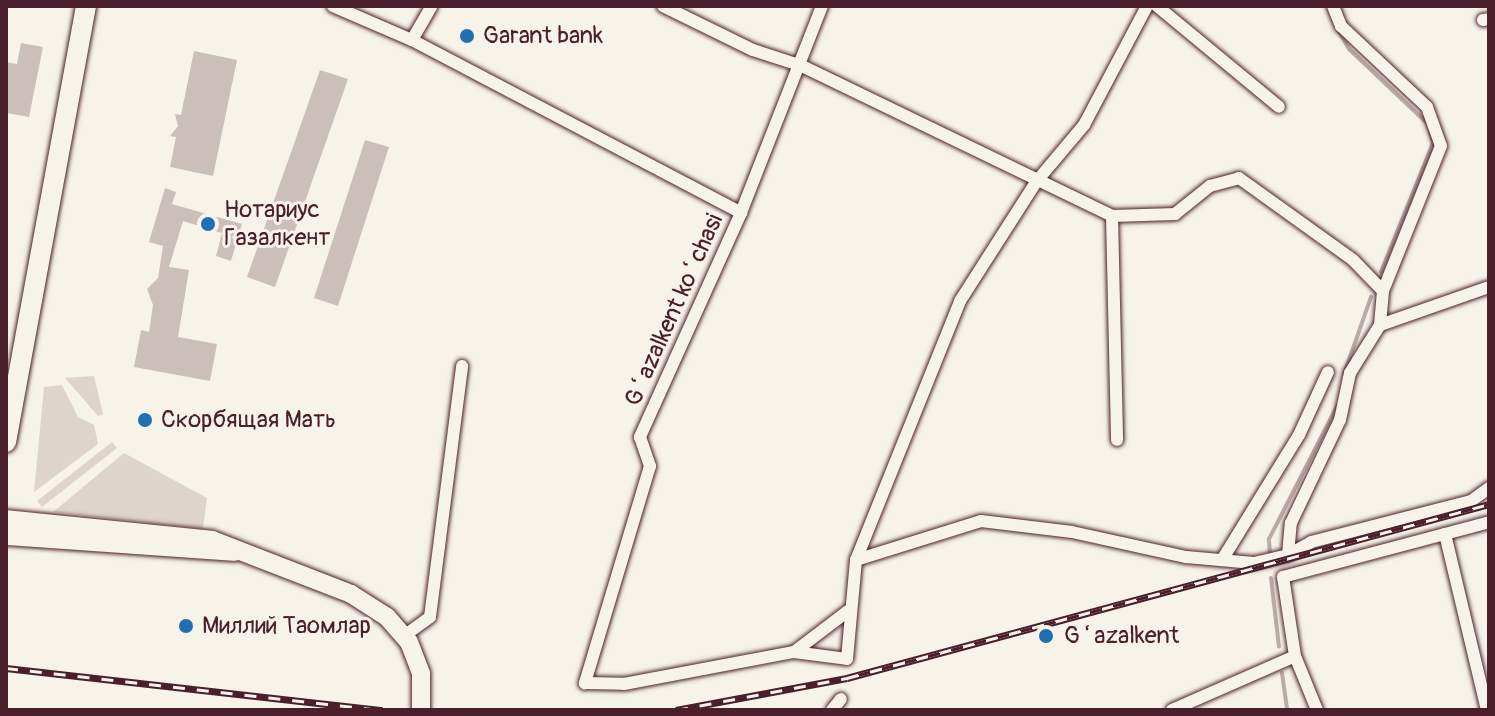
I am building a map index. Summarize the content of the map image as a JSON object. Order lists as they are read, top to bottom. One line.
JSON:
{"streets":{"street":["Gʻazalkent koʻchasi"]},"places":["Garant bank","Нотариус Газалкент","Скорбящая Мать","Миллий Таомлар","Gʻazalkent"]}
